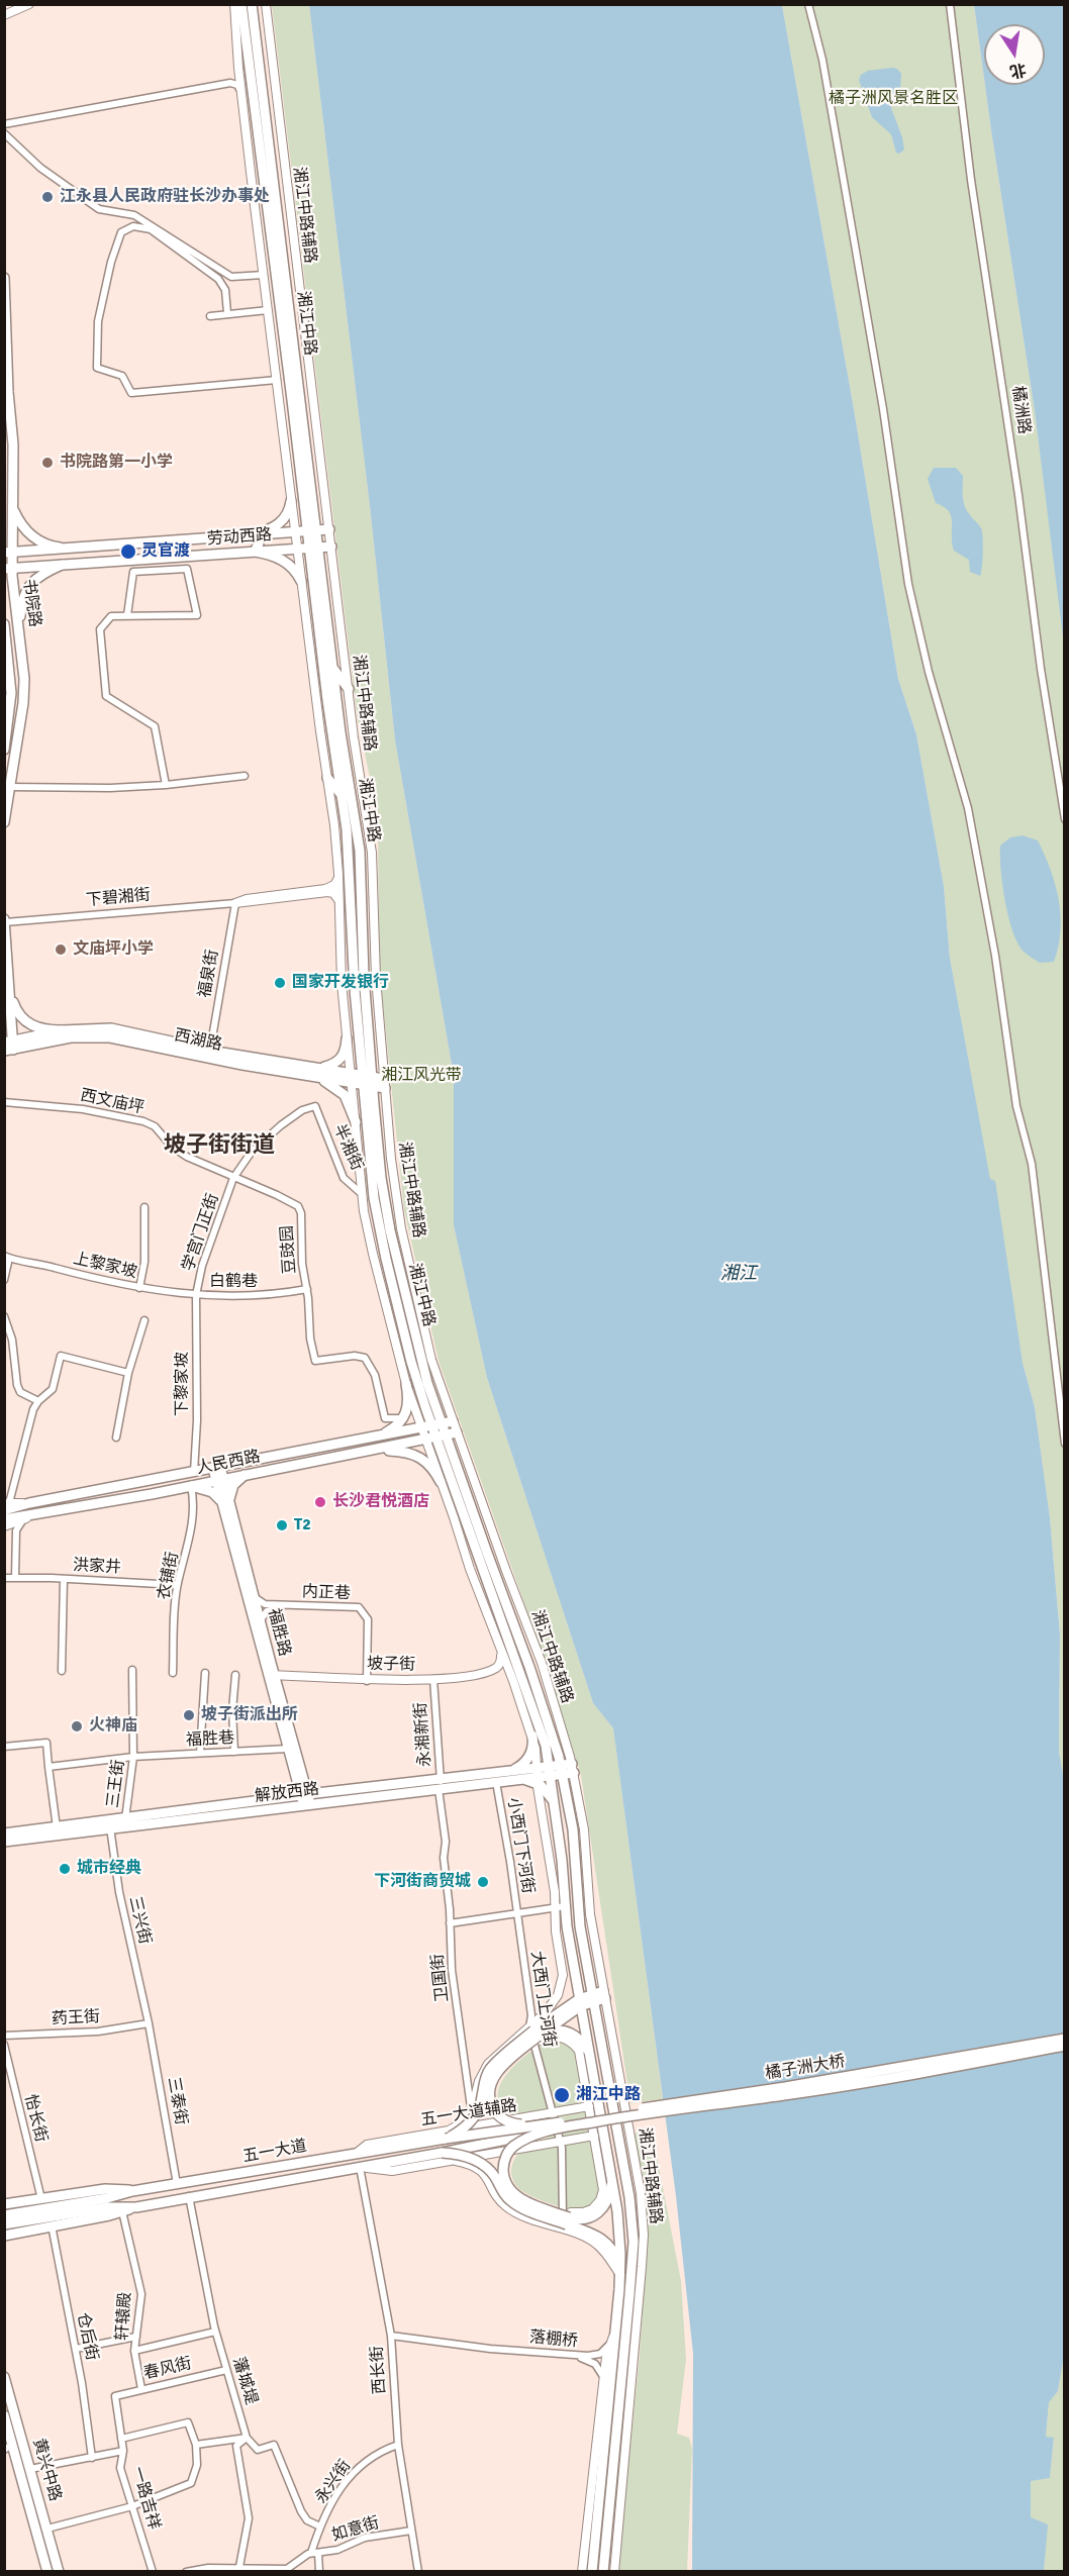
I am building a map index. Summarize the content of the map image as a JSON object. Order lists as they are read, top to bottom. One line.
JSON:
{"streets":{"main road":["湘江中路","劳动西路","书院路","西湖路","人民西路","福胜路","解放西路","橘子洲大桥","五一大道","黄兴中路"],"street":["湘江中路辅路","橘洲路","下碧湘街","福泉街","西文庙坪","半湘街","学宫门正街","豆豉园","上黎家坡","白鹤巷","下黎家坡","洪家井","衣铺街","内正巷","坡子街","永湘新街","福胜巷","三王街","小西门下河街","三兴街","卫国街","大西门上河街","药王街","三泰街","五一大道辅路","怡长街","轩辕殿","仓后街","落棚桥","春风街","西长街","藩城堤","永兴街","一路吉祥","如意街"]},"crossings":[["湘江中路辅路","劳动西路"],["湘江中路辅路","西湖路"],["湘江中路辅路","人民西路"],["湘江中路辅路","解放西路"],["湘江中路","劳动西路"],["湘江中路","西湖路"],["湘江中路","人民西路"],["湘江中路","解放西路"],["湘江中路","落棚桥"],["劳动西路","书院路"],["下碧湘街","福泉街"],["福泉街","西湖路"],["西文庙坪","学宫门正街"],["西文庙坪","豆豉园"],["半湘街","学宫门正街"],["学宫门正街","豆豉园"],["学宫门正街","上黎家坡"],["学宫门正街","白鹤巷"],["学宫门正街","下黎家坡"],["豆豉园","白鹤巷"],["上黎家坡","白鹤巷"],["上黎家坡","下黎家坡"],["白鹤巷","下黎家坡"],["下黎家坡","人民西路"],["人民西路","衣铺街"],["人民西路","福胜路"],["洪家井","衣铺街"],["内正巷","福胜路"],["福胜路","坡子街"],["福胜路","福胜巷"],["福胜路","解放西路"],["坡子街","永湘新街"],["永湘新街","解放西路"],["永湘新街","卫国街"],["福胜巷","三王街"],["三王街","解放西路"],["解放西路","小西门下河街"],["解放西路","三兴街"],["小西门下河街","大西门上河街"],["三兴街","药王街"],["三兴街","三泰街"],["大西门上河街","五一大道辅路"],["药王街","三泰街"],["橘子洲大桥","五一大道"],["三泰街","五一大道"],["五一大道辅路","五一大道"],["五一大道","轩辕殿"],["五一大道","仓后街"],["五一大道","西长街"],["五一大道","藩城堤"],["轩辕殿","春风街"],["落棚桥","西长街"],["春风街","藩城堤"],["春风街","一路吉祥"],["西长街","永兴街"],["西长街","如意街"],["永兴街","如意街"]],"districts":["坡子街街道"],"water":["湘江"],"parks":["橘子洲风景名胜区","湘江风光带"],"places":["江永县人民政府驻长沙办事处","书院路第一小学","灵官渡","文庙坪小学","国家开发银行","长沙君悦酒店","T2","坡子街派出所","火神庙","城市经典","下河街商贸城","湘江中路"],"north":"bottom"}
